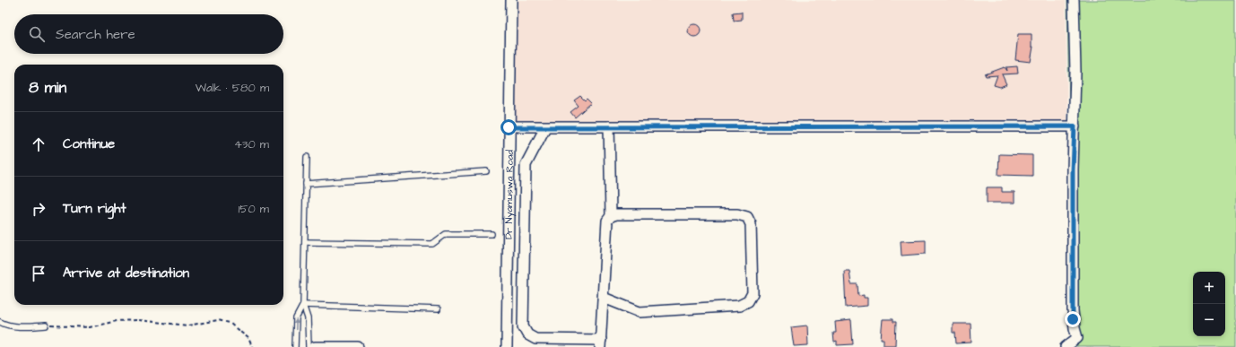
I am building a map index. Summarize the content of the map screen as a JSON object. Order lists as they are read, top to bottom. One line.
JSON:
{"streets":{"street":["Dr Nyamuswa Road"]},"page":{"search":"Search here","heading":["8 min","Walk · 580 m"],"list":[["Continue","430 m"],["Turn right","150 m"],"Arrive at destination"],"map_buttons":["+","−"]}}
